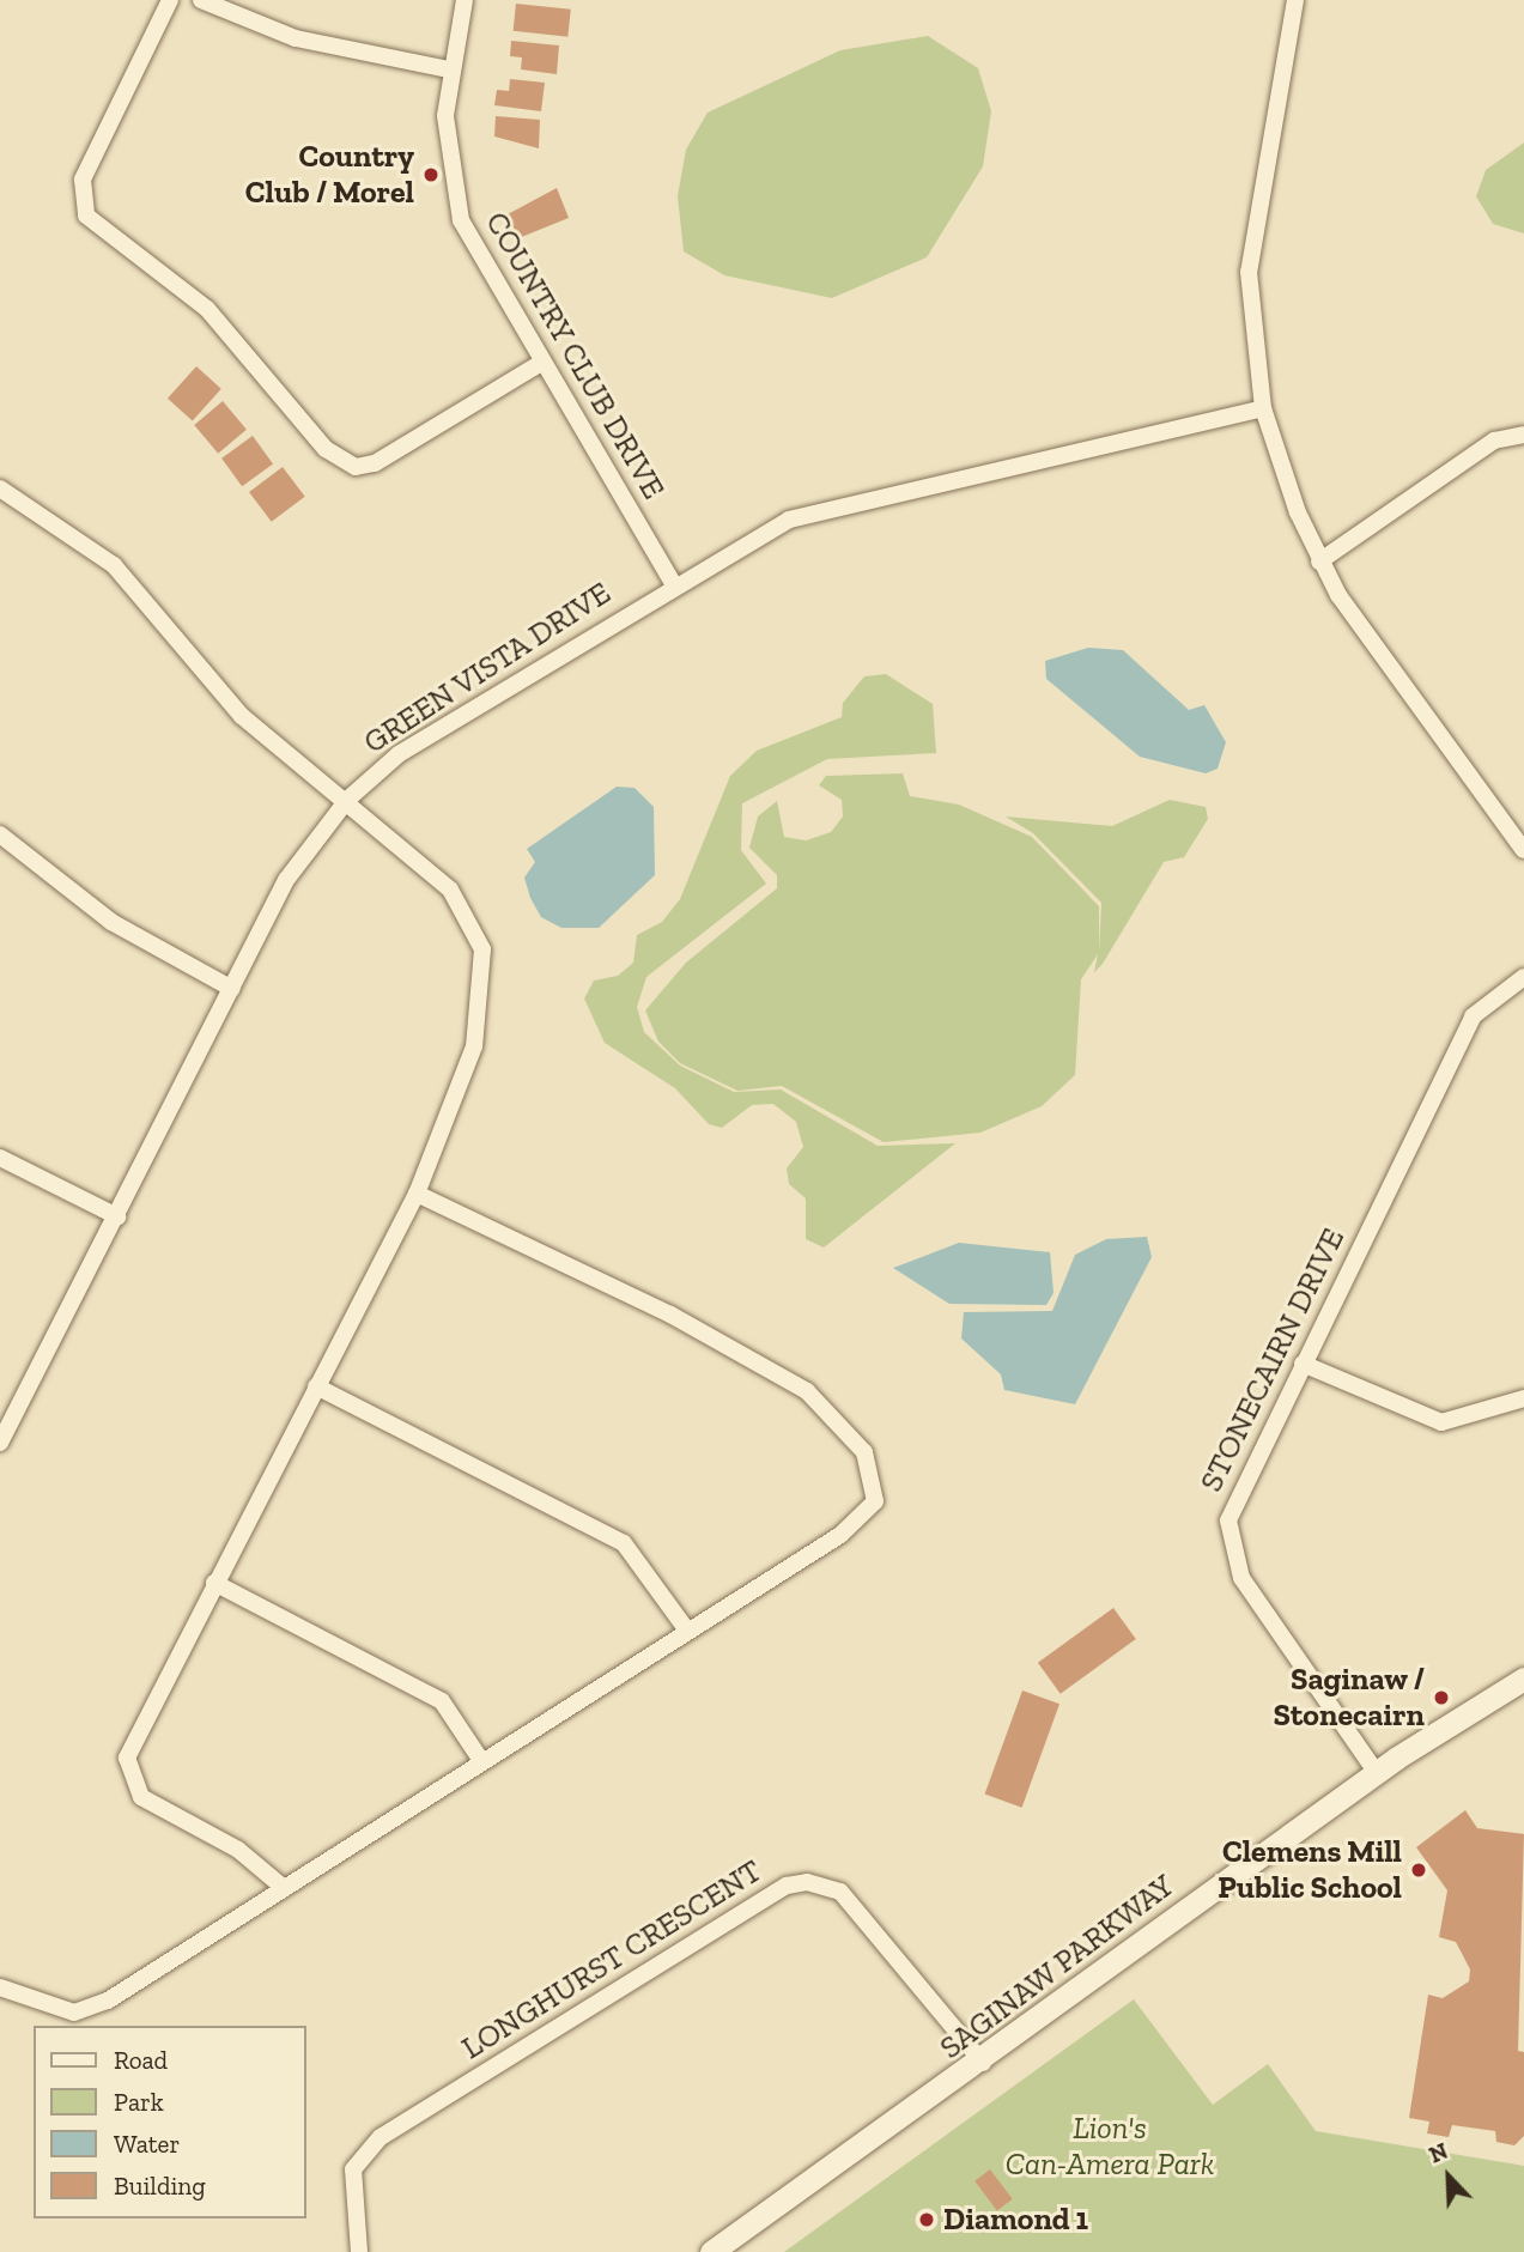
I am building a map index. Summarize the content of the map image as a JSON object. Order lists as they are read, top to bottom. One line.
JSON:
{"streets":{"street":["COUNTRY CLUB DRIVE","GREEN VISTA DRIVE","STONECAIRN DRIVE","LONGHURST CRESCENT","SAGINAW PARKWAY"]},"crossings":[["COUNTRY CLUB DRIVE","GREEN VISTA DRIVE"],["STONECAIRN DRIVE","SAGINAW PARKWAY"],["LONGHURST CRESCENT","SAGINAW PARKWAY"]],"parks":["Lion's Can-Amera Park"],"places":["Country Club / Morel","Saginaw / Stonecairn","Clemens Mill Public School","Diamond 1"],"legend":["Road","Park","Water","Building"],"north":"top left"}
